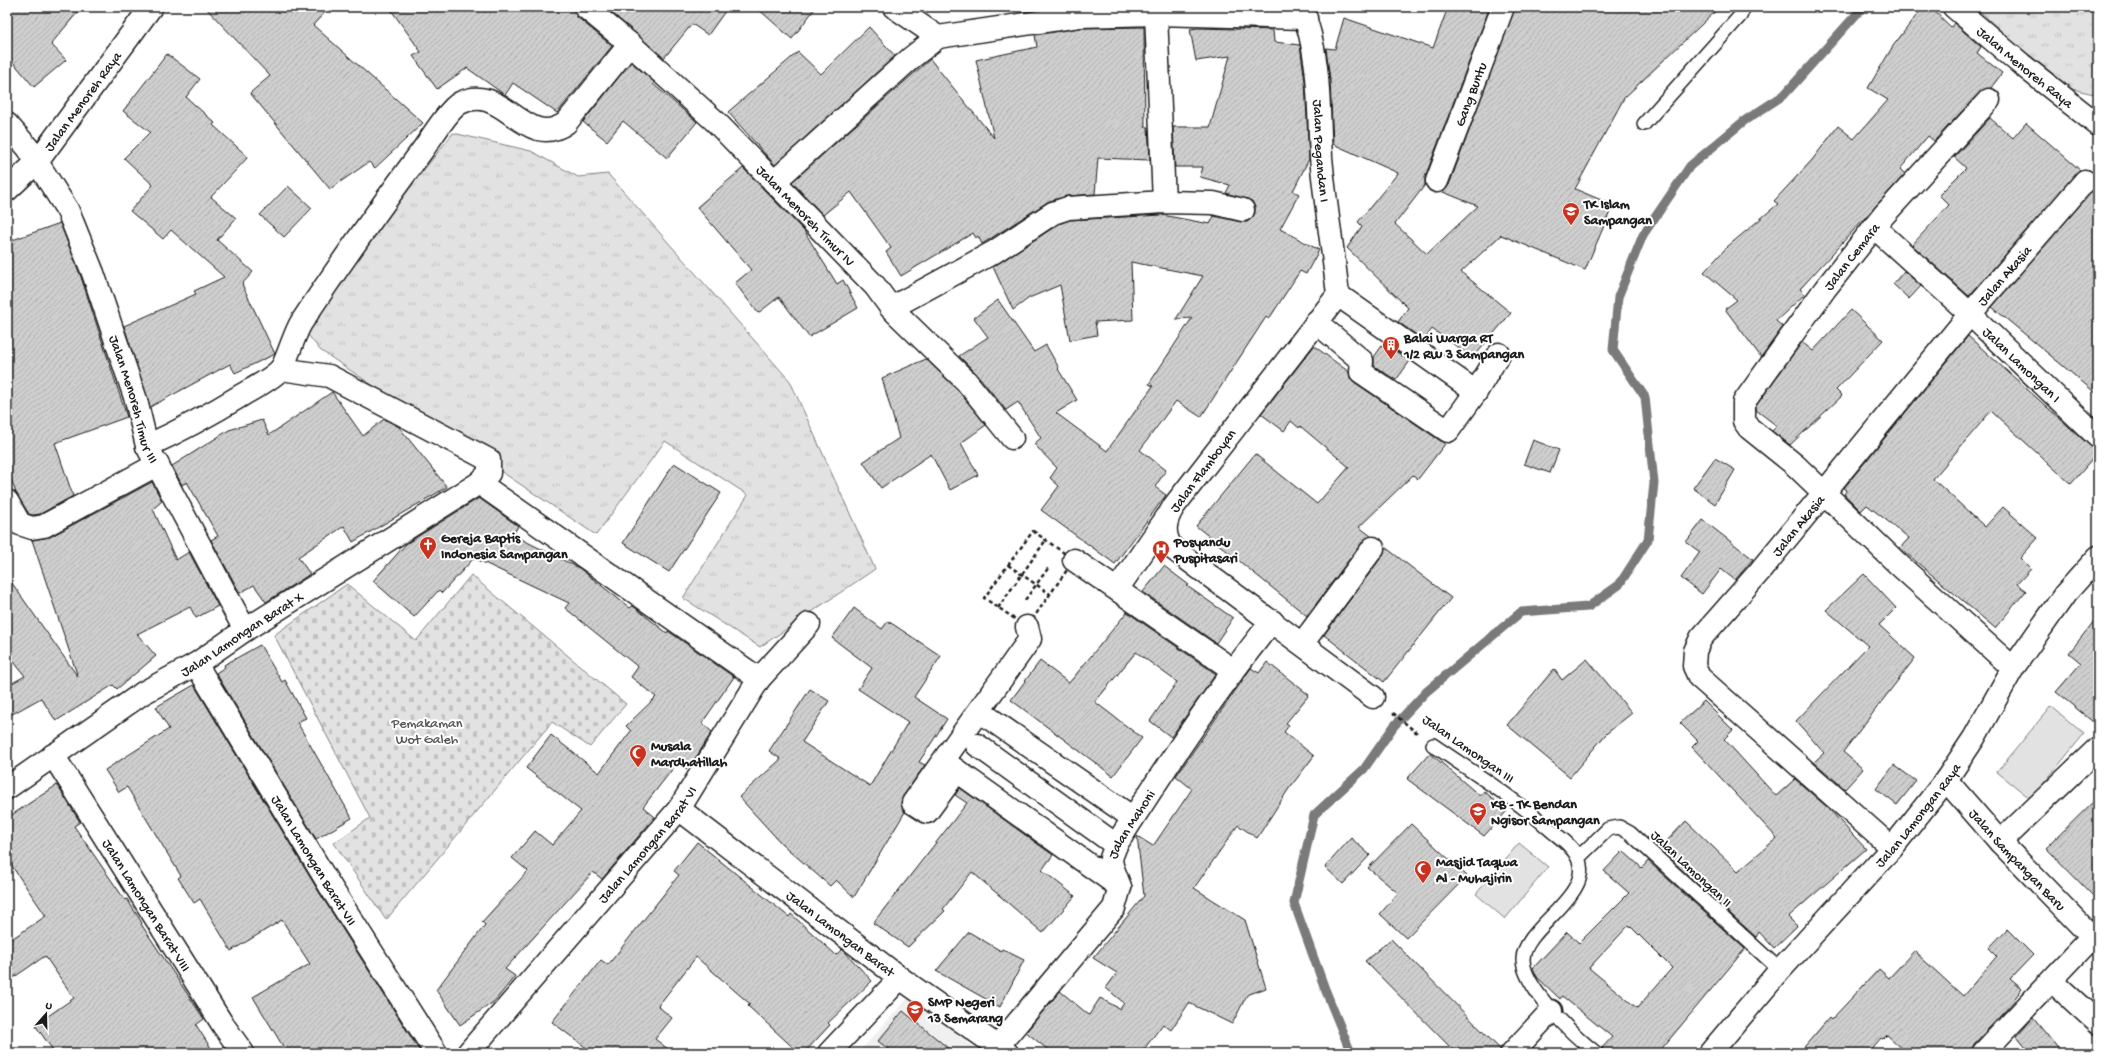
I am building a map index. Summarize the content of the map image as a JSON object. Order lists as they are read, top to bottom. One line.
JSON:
{"streets":{"street":["Jalan Menoreh Raya","Gang Buntu","Jalan Pegandan I","Jalan Menoreh Timur IV","Jalan Cemara","Jalan Akasia","Jalan Lamongan I","Jalan Menoreh Timur III","Jalan Flamboyan","Jalan Lamongan Barat X","Jalan Lamongan Raya","Jalan Mahoni","Jalan Lamongan Barat VI","Jalan Lamongan Barat VII","Jalan Sampangan Baru","Jalan Lamongan Barat VIII","Jalan Lamongan Barat"],"lane":["Jalan Lamongan III","Jalan Lamongan II"]},"crossings":[["Jalan Menoreh Raya","Jalan Menoreh Timur III"],["Jalan Pegandan I","Jalan Flamboyan"],["Jalan Cemara","Jalan Akasia"],["Jalan Cemara","Jalan Lamongan I"],["Jalan Akasia","Jalan Lamongan I"],["Jalan Akasia","Jalan Lamongan Raya"],["Jalan Menoreh Timur III","Jalan Lamongan Barat X"],["Jalan Flamboyan","Jalan Lamongan III"],["Jalan Flamboyan","Jalan Mahoni"],["Jalan Lamongan Barat X","Jalan Lamongan Barat VII"],["Jalan Lamongan Barat X","Jalan Lamongan Barat VIII"],["Jalan Lamongan III","Jalan Lamongan II"],["Jalan Lamongan Raya","Jalan Sampangan Baru"],["Jalan Lamongan Raya","Jalan Lamongan II"],["Jalan Lamongan Barat VI","Jalan Lamongan Barat"]],"parks":["Pemakaman Wot Galeh"],"places":{"school or university":["TK Islam Sampangan","KB - TK Bendan Ngisor Sampangan","SMP Negeri 13 Semarang"],"building":["Balai Warga RT 1/2 RW 3 Sampangan"],"church":["Gereja Baptis Indonesia Sampangan"],"hospital":["Posyandu Puspitasari"],"mosque":["Musala Mardhatillah","Masjid Taqwa Al - Muhajirin"]},"north":"top"}
